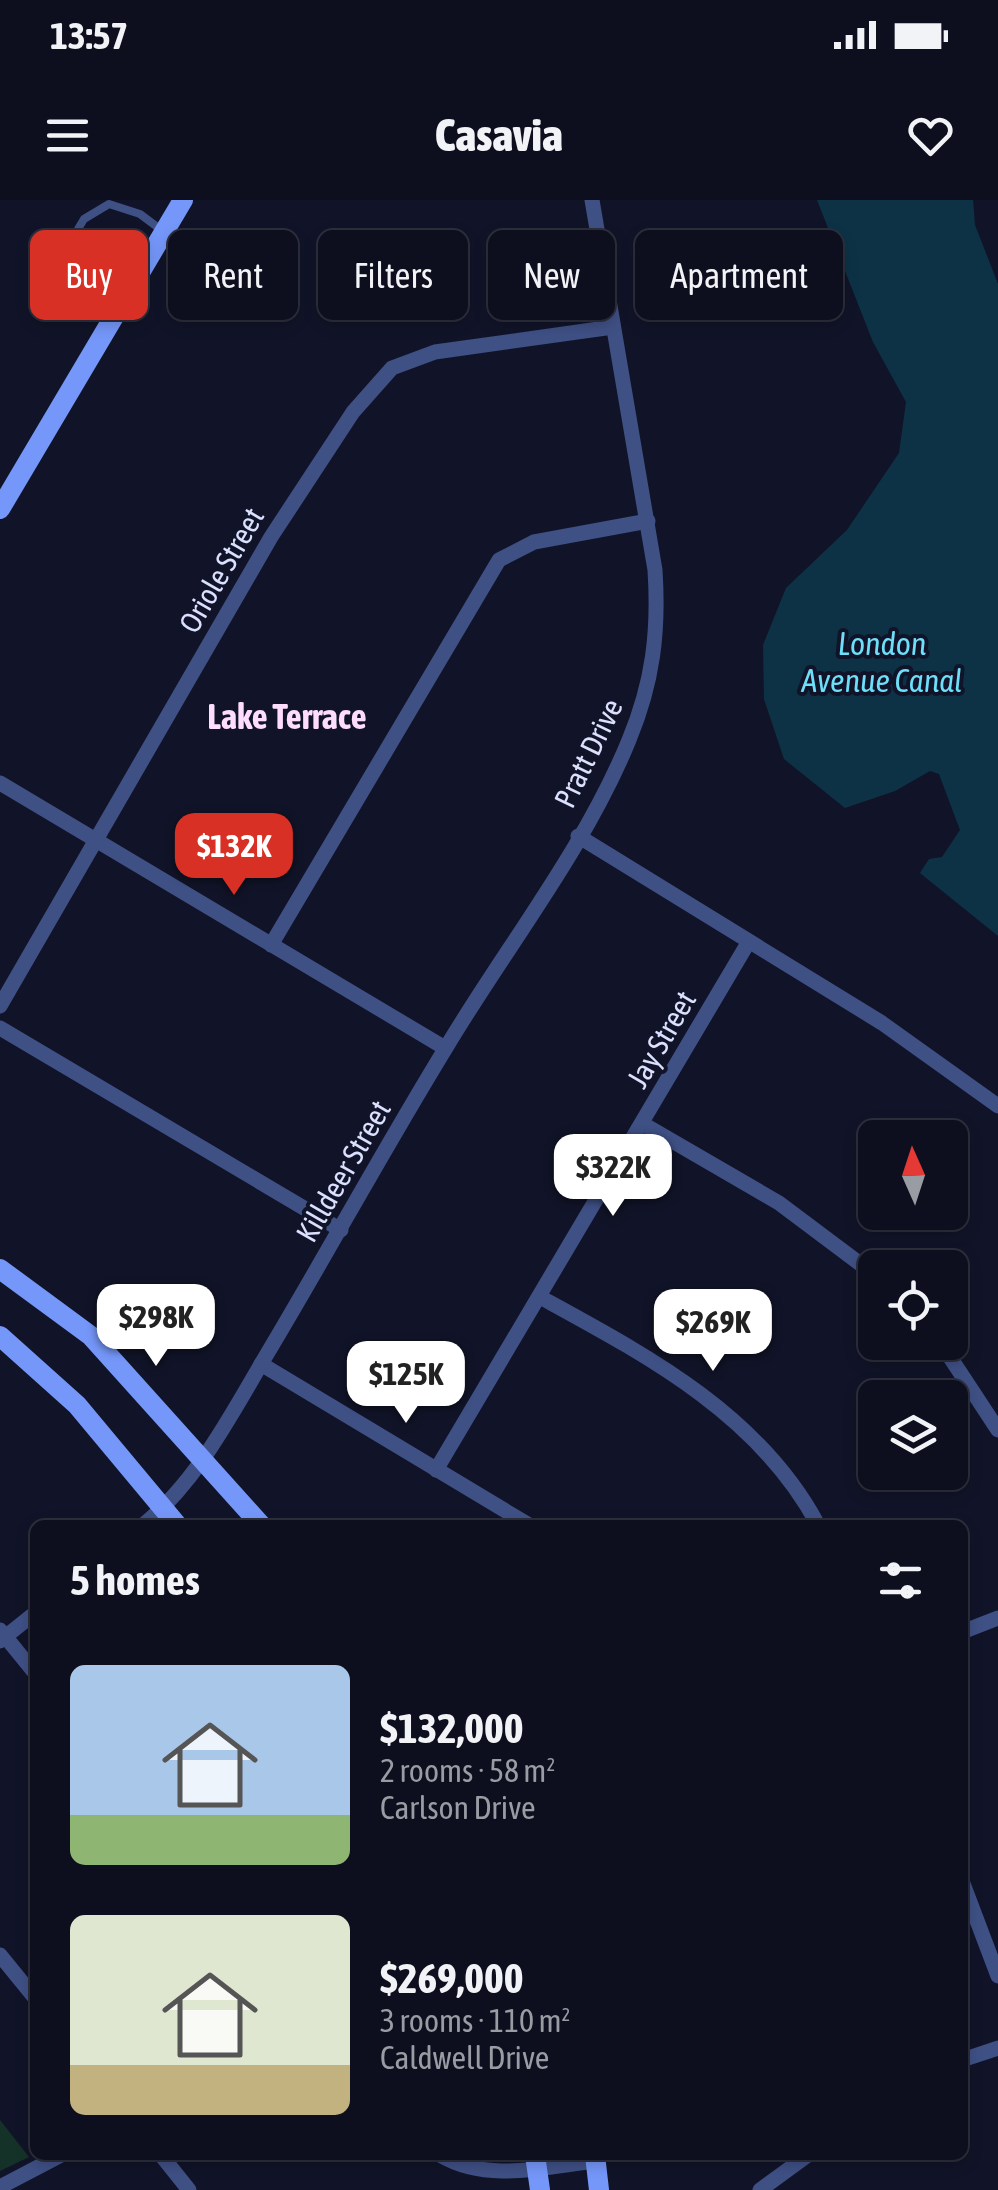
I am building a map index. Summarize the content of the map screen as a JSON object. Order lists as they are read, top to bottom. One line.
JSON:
{"streets":{"street":["Oriole Street","Pratt Drive","Jay Street","Killdeer Street"]},"crossings":[["Oriole Street","Pratt Drive"],["Pratt Drive","Jay Street"],["Pratt Drive","Killdeer Street"]],"districts":["Lake Terrace"],"water":["London Avenue Canal"],"north":"top","page":{"status":"13:57","header":"Casavia","chip":["Buy","Rent","Filters","New","Apartment"],"price":["$132K","$322K","$298K","$269K","$125K"],"heading":"5 homes","list":[{"name":"$132,000","note":"2 rooms · 58 m² · Carlson Drive"},{"name":"$269,000","note":"3 rooms · 110 m² · Caldwell Drive"}]}}
